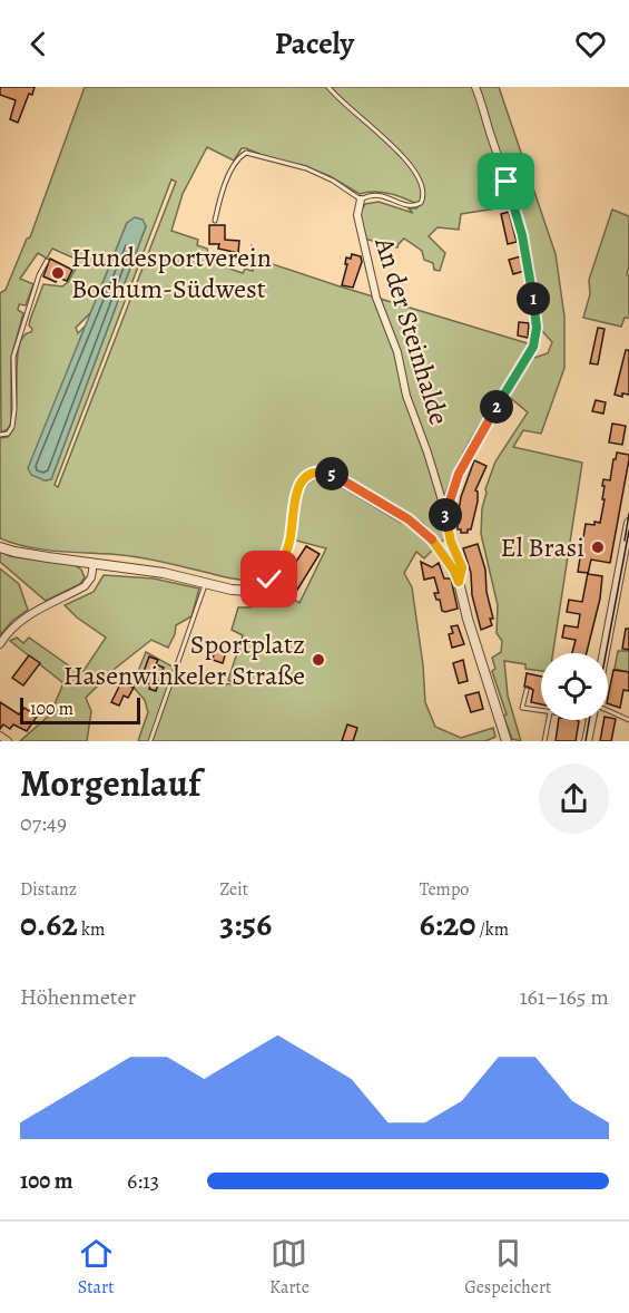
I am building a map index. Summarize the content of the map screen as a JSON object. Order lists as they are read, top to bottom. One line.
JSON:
{"streets":{"street":["An der Steinhalde"]},"places":["Hundesportverein Bochum-Südwest","El Brasi","Sportplatz Hasenwinkeler Straße"],"scale_bar":"100 m","page":{"header":"Pacely","pins":["1","2","5","3"],"scale":"100 m","heading":["Morgenlauf","07:49"],"stats":[["Distanz","0.62 km"],["Zeit","3:56"],["Tempo","6:20 /km"]],"chart":["Höhenmeter","161–165 m"],"list":[{"name":"100 m","note":"6:13"}],"tabs":["Start","Karte","Gespeichert"]}}
